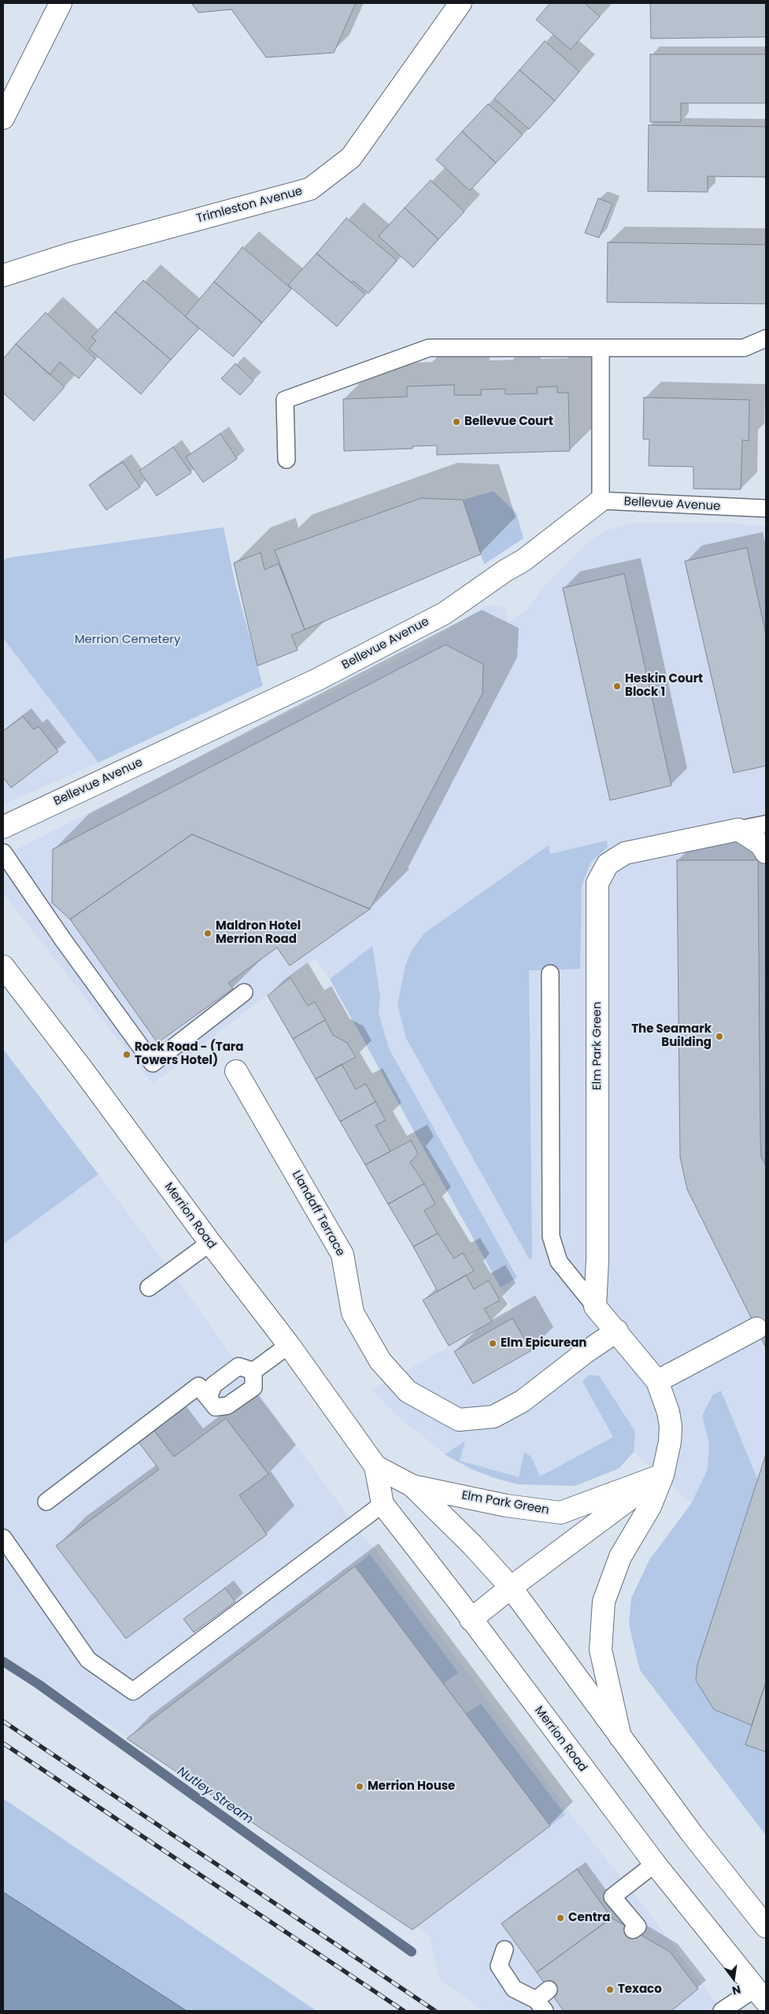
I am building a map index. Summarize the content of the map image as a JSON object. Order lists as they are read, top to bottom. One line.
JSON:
{"streets":{"street":["Trimleston Avenue","Bellevue Avenue","Elm Park Green","Llandaff Terrace","Merrion Road"]},"crossings":[["Elm Park Green","Merrion Road"]],"water":["Nutley Stream"],"parks":["Merrion Cemetery"],"places":["Bellevue Court","Heskin Court Block 1","Maldron Hotel Merrion Road","The Seamark Building","Rock Road - (Tara Towers Hotel)","Elm Epicurean","Merrion House","Centra","Texaco"],"north":"bottom"}
